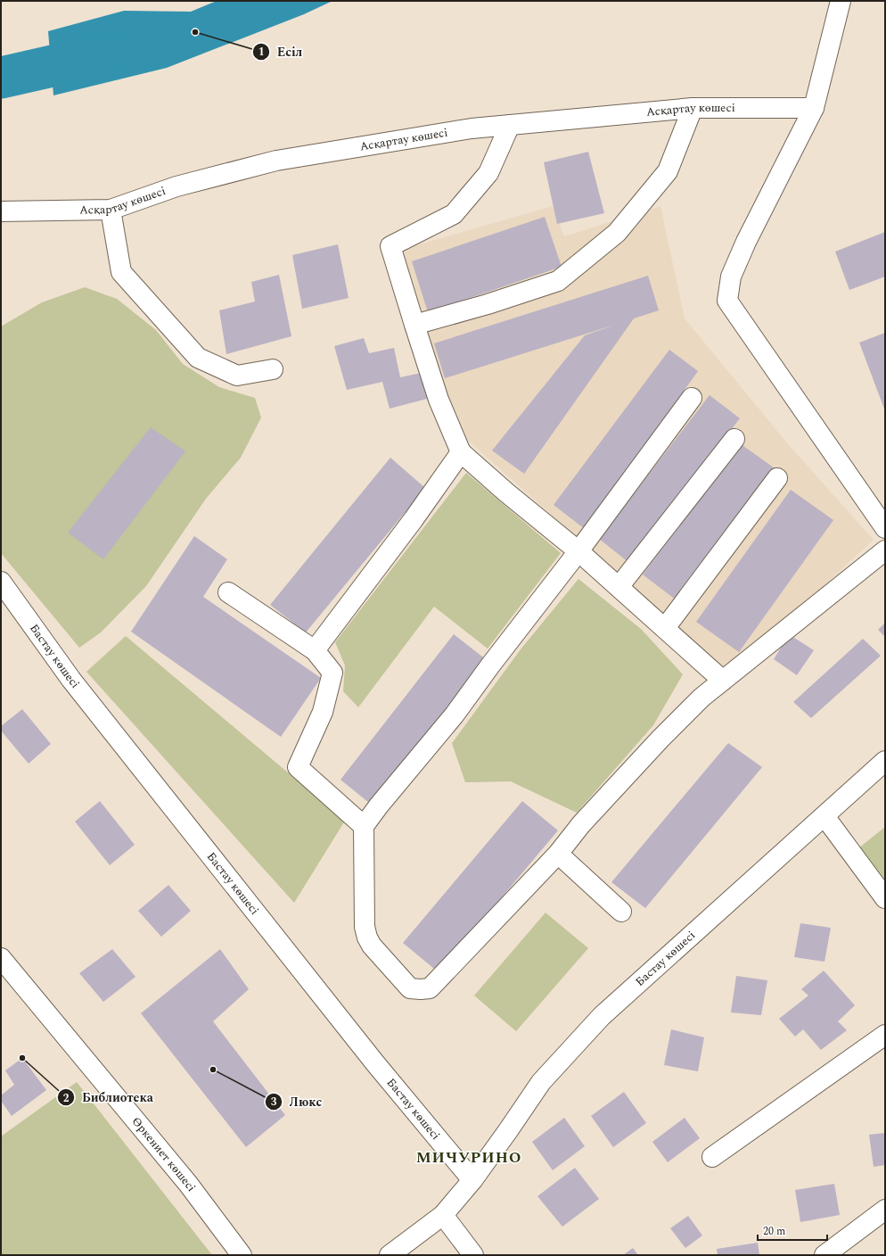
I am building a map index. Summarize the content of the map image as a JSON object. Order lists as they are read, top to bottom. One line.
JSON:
{"streets":{"street":["Асқартау көшесі","Бастау көшесі","Өркениет көшесі"]},"districts":["МИЧУРИНО"],"places":["Есіл","Библиотека","Люкс"],"scale_bar":"20 m"}
